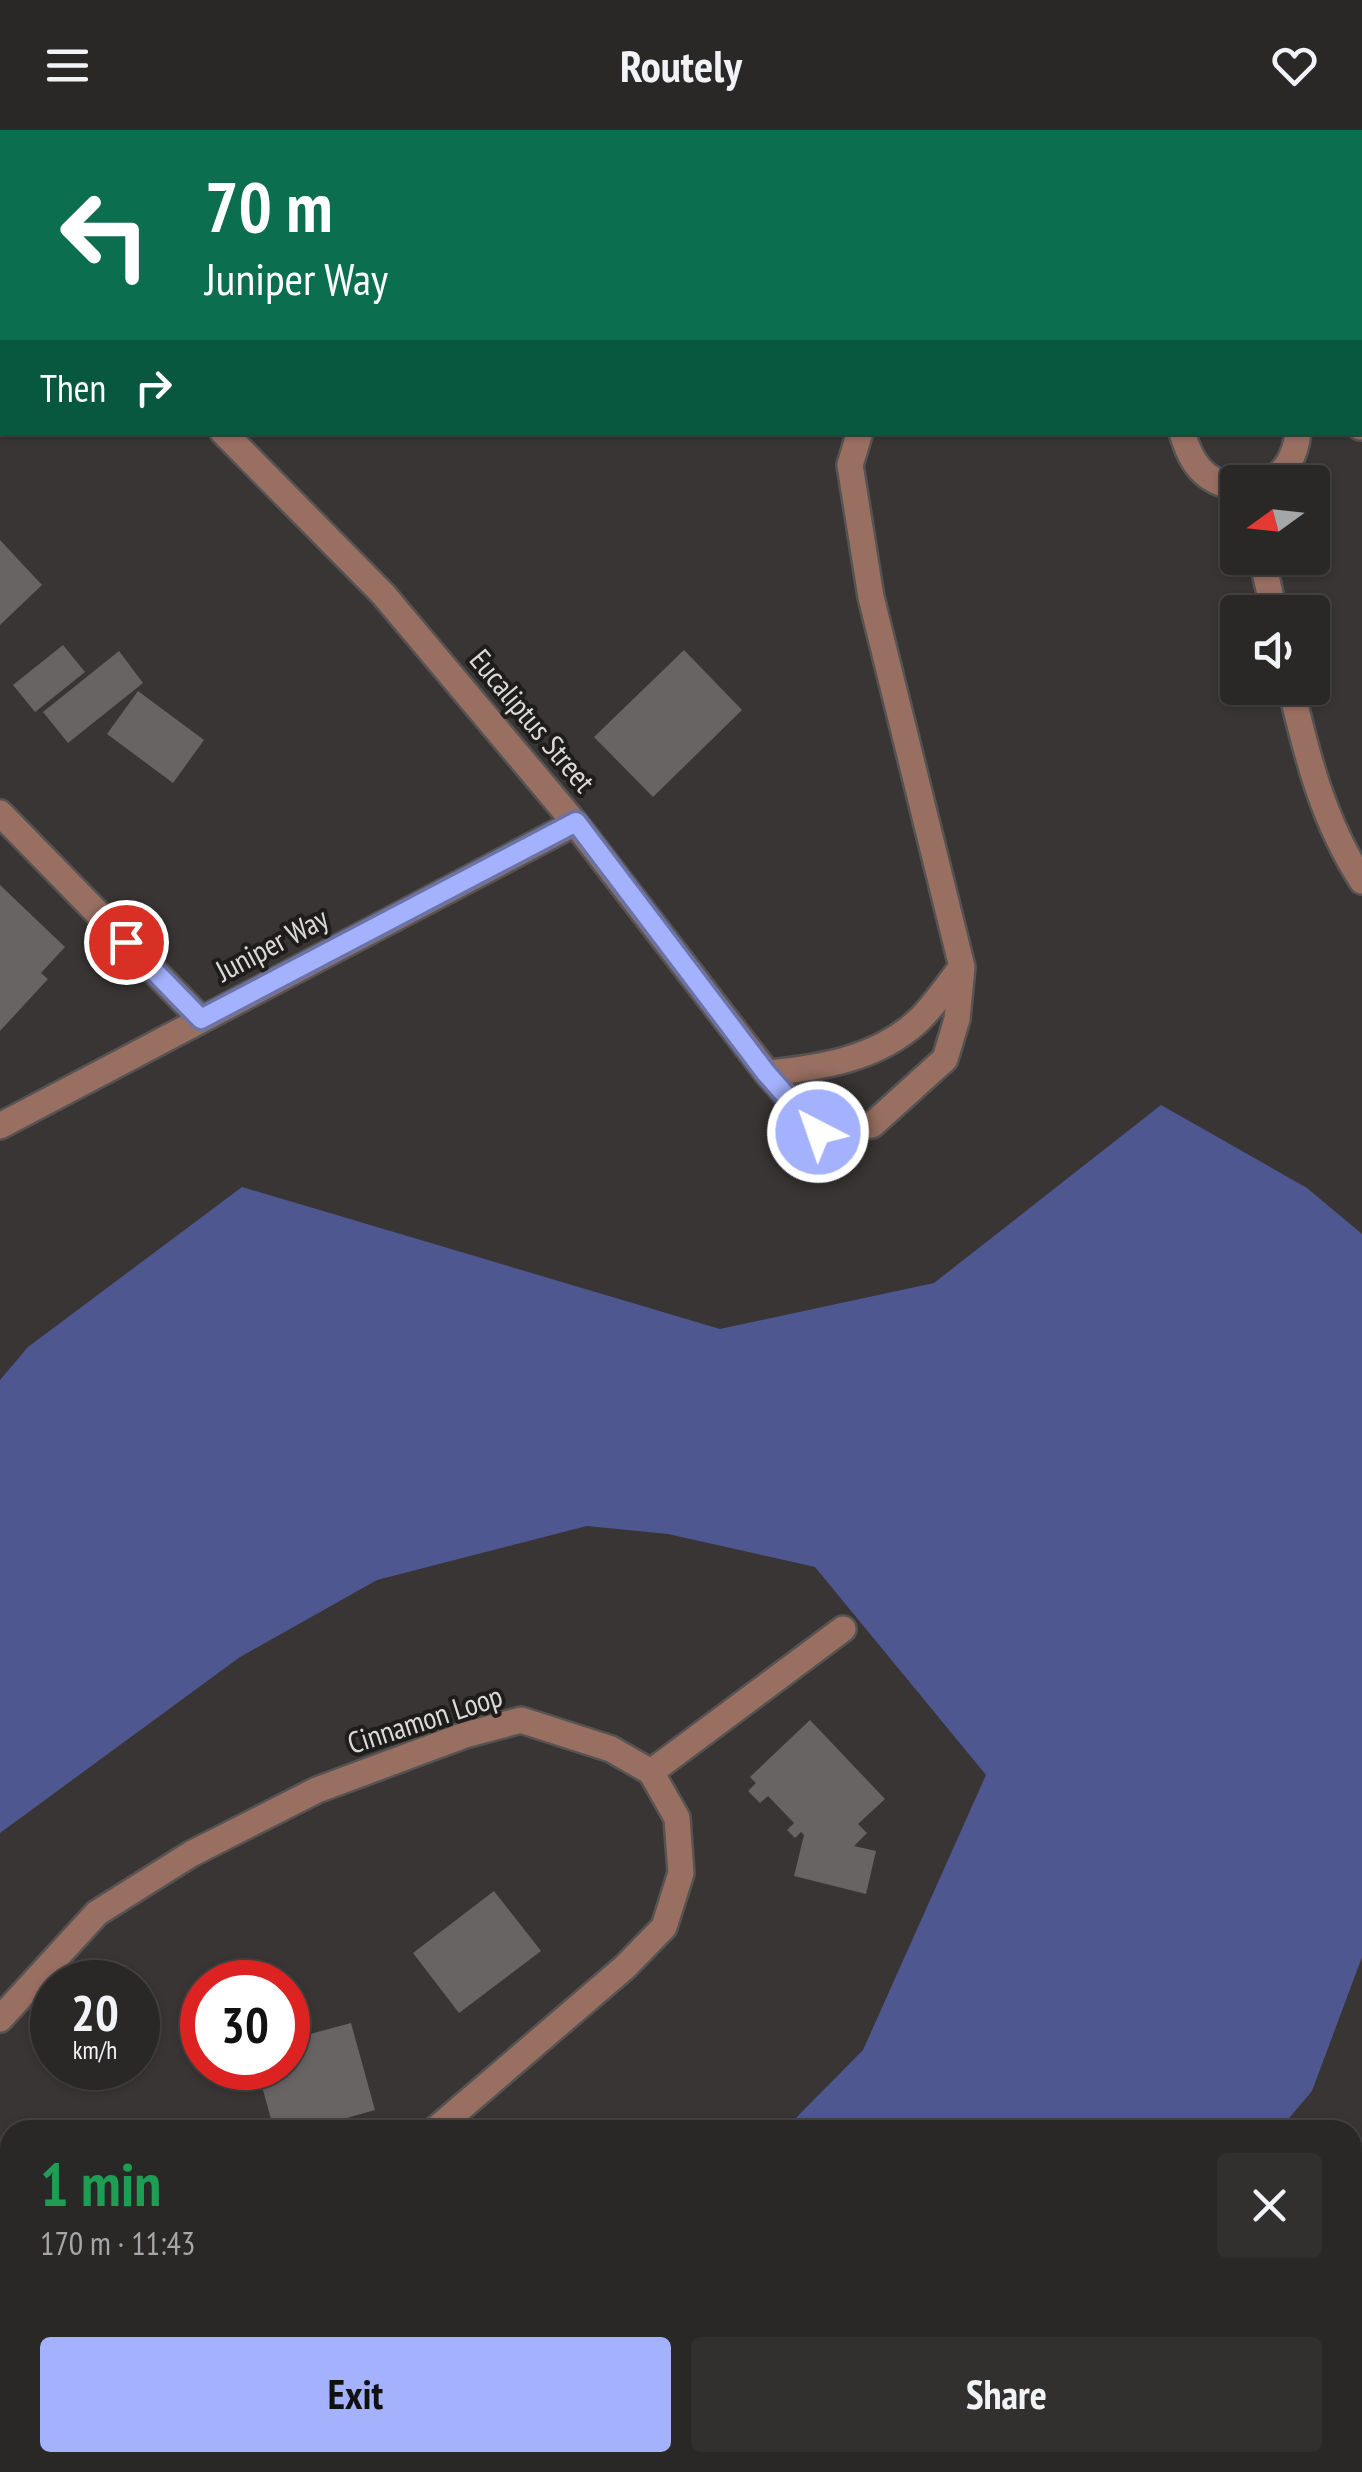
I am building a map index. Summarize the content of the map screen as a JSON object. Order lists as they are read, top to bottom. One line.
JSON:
{"streets":{"street":["Eucaliptus Street","Juniper Way","Cinnamon Loop"]},"crossings":[["Eucaliptus Street","Juniper Way"]],"north":"left","page":{"header":"Routely","turn":["70 m","Juniper Way"],"then":"Then","speed":"20 km/h","limit":"30","heading":["1 min","170 m · 11:43"],"buttons":["Exit","Share"]}}
